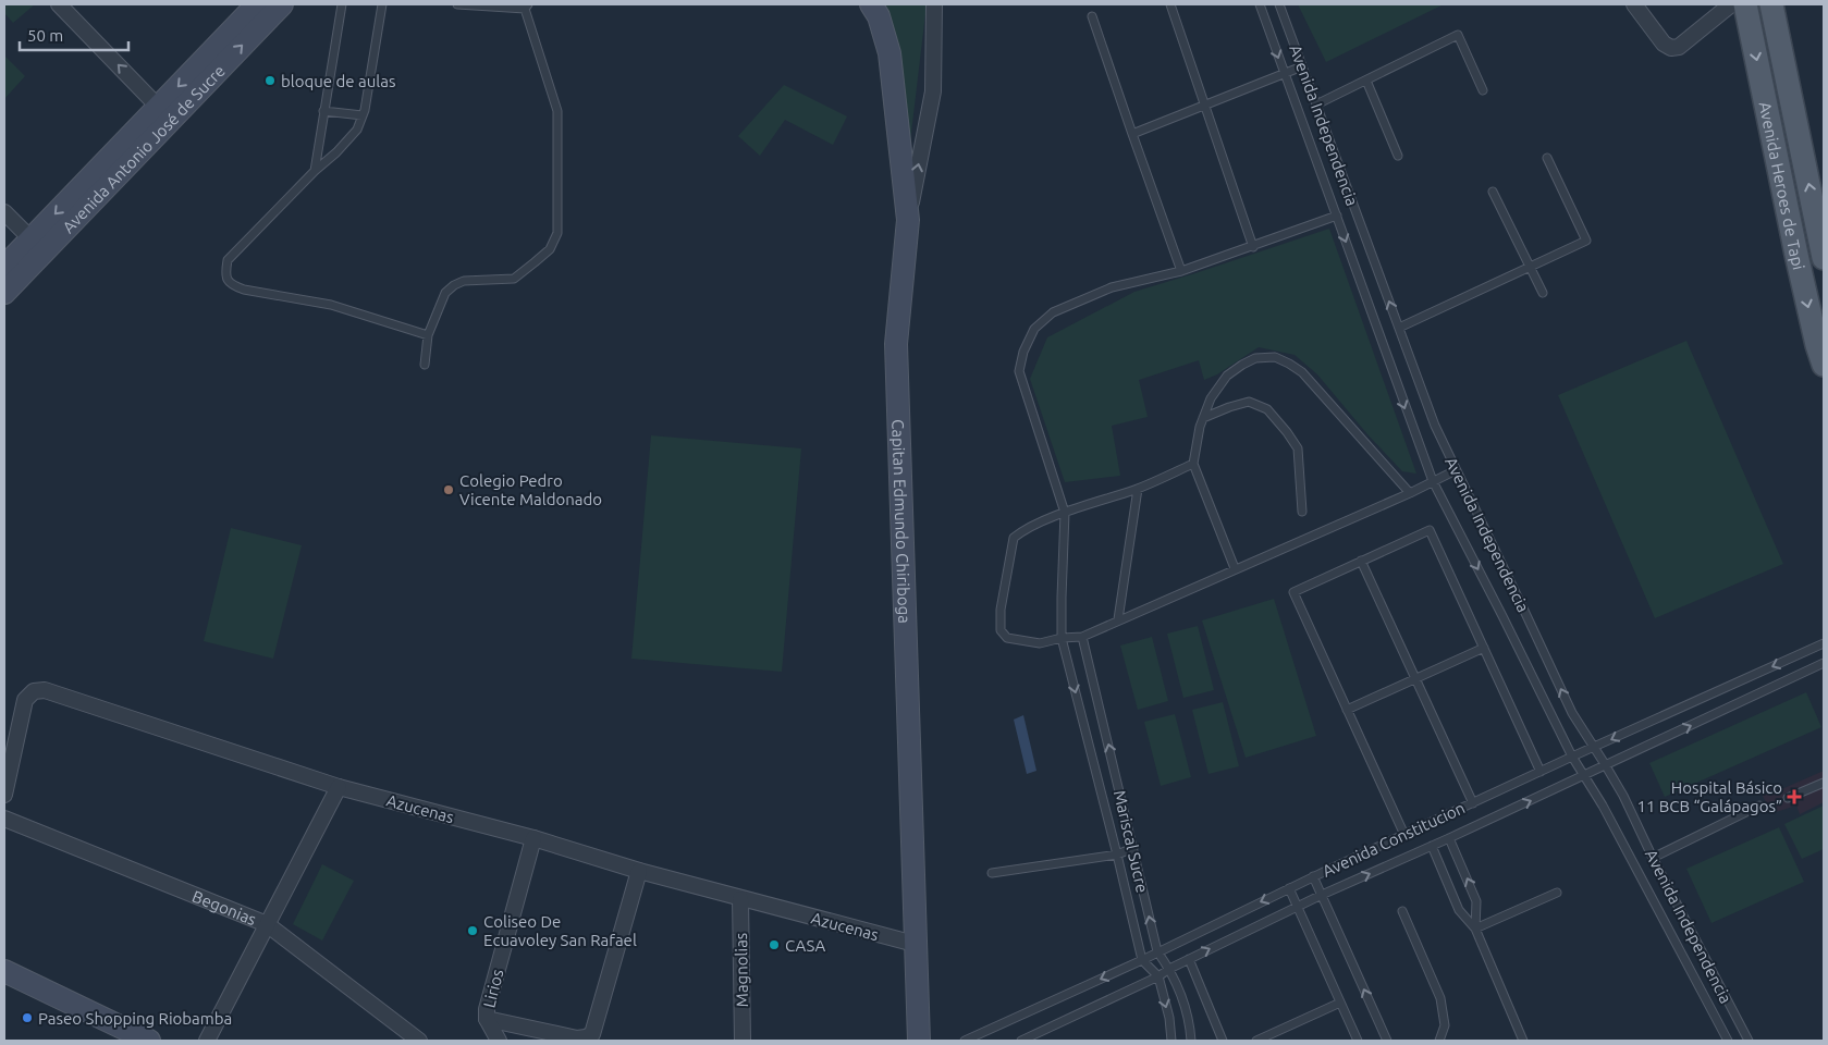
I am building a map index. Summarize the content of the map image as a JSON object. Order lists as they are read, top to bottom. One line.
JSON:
{"streets":{"main road":["Avenida Heroes de Tapi"],"street":["Avenida Antonio José de Sucre","Capitan Edmundo Chiriboga","Azucenas","Begonias","Magnolias","Lirios"],"lane":["Avenida Independencia","Avenida Constitucion","Mariscal Sucre"]},"crossings":[["Avenida Independencia","Avenida Constitucion"],["Capitan Edmundo Chiriboga","Azucenas"],["Azucenas","Magnolias"],["Azucenas","Lirios"],["Avenida Constitucion","Mariscal Sucre"]],"places":{"other":["bloque de aulas","Colegio Pedro Vicente Maldonado","Coliseo De Ecuavoley San Rafael","CASA","Paseo Shopping Riobamba"],"health":["Hospital Básico 11 BCB “Galápagos”"]},"scale_bar":"50 m"}
